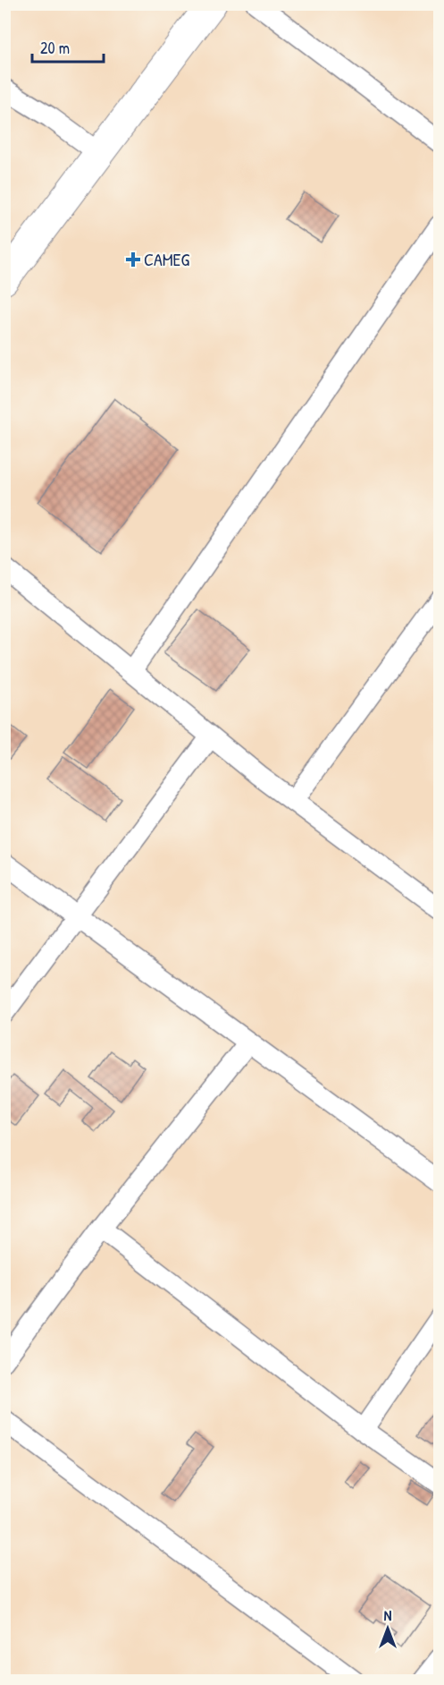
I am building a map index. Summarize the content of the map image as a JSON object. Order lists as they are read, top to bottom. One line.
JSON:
{"places":{"health":["CAMEG"]},"scale_bar":"20 m","north":"top"}
